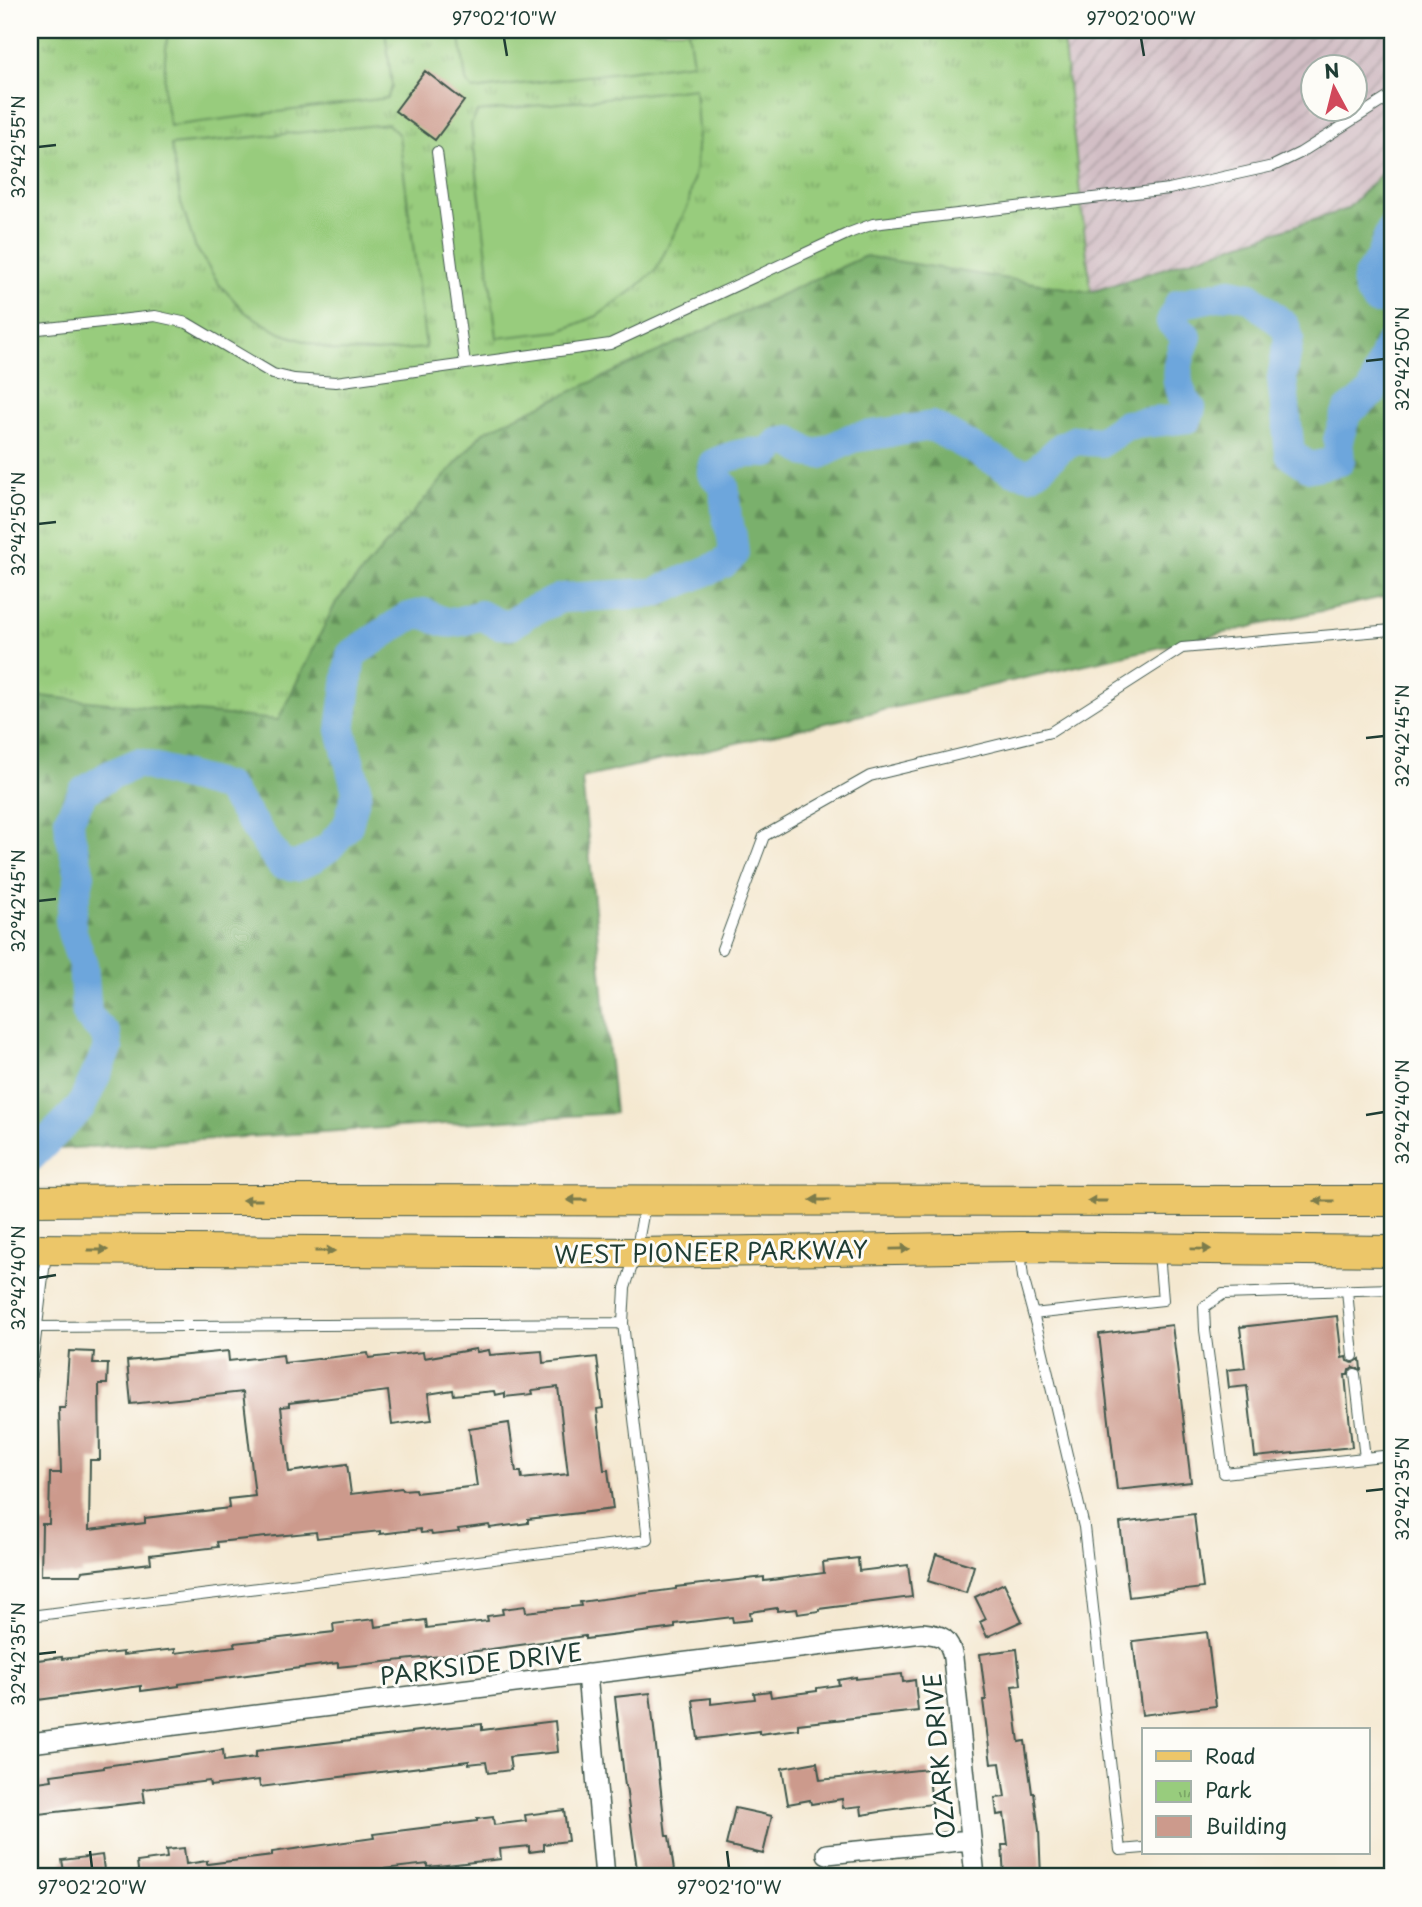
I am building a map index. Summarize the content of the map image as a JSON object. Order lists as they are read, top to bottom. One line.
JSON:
{"streets":{"main road":["WEST PIONEER PARKWAY"],"street":["PARKSIDE DRIVE","OZARK DRIVE"]},"crossings":[["PARKSIDE DRIVE","OZARK DRIVE"]],"legend":["Road","Park","Building"],"north":"top","coordinates":["97°02'10\"W","97°02'00\"W","32°42'55\"N","32°42'50\"N","32°42'45\"N","32°42'40\"N","32°42'35\"N","97°02'20\"W"]}
